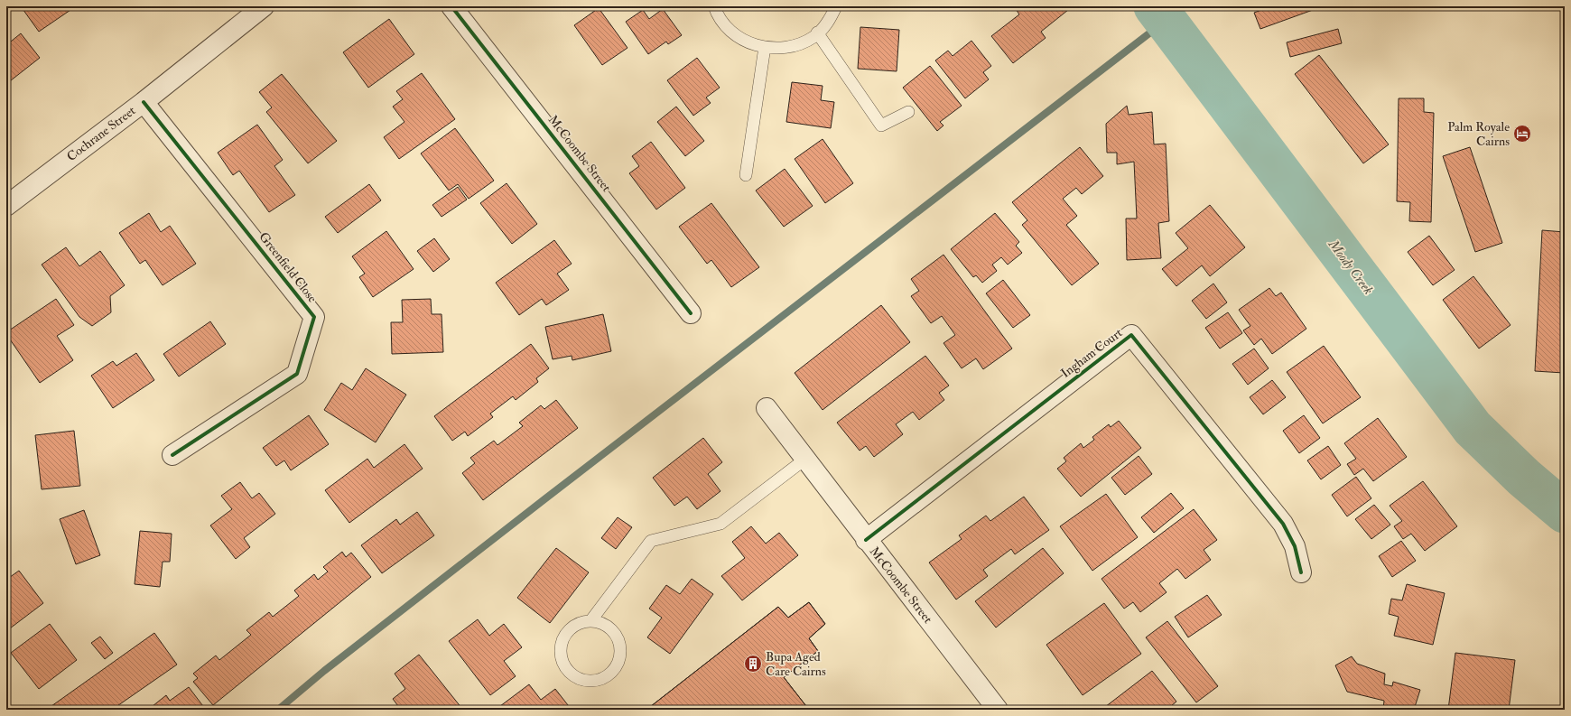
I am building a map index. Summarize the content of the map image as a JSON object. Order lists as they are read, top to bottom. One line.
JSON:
{"streets":{"street":["Cochrane Street","McCoombe Street","Greenfield Close","Ingham Court"]},"crossings":[["Cochrane Street","Greenfield Close"],["McCoombe Street","Ingham Court"]],"water":["Moody Creek"],"places":{"hotel":["Palm Royale Cairns"],"building":["Bupa Aged Care Cairns"]}}
